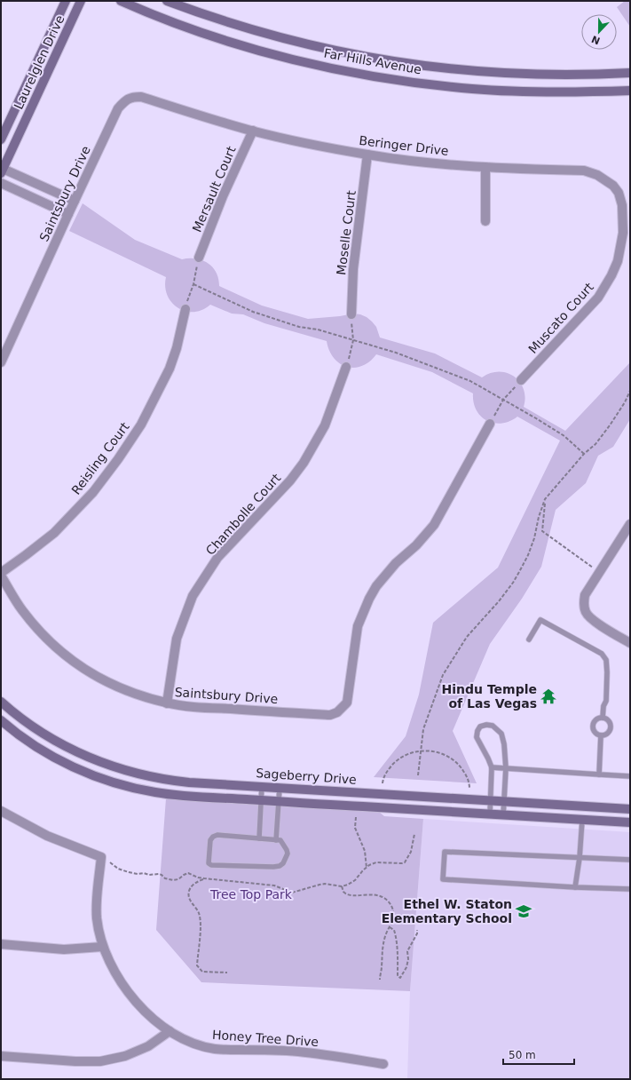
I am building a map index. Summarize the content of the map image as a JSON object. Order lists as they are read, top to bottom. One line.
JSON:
{"streets":{"street":["Far Hills Avenue","Laurelglen Drive","Beringer Drive","Mersault Court","Saintsbury Drive","Moselle Court","Muscato Court","Reisling Court","Chambolle Court","Sageberry Drive","Honey Tree Drive"]},"crossings":[["Beringer Drive","Mersault Court"],["Beringer Drive","Saintsbury Drive"],["Beringer Drive","Moselle Court"],["Beringer Drive","Muscato Court"],["Saintsbury Drive","Reisling Court"],["Saintsbury Drive","Chambolle Court"]],"parks":["Tree Top Park"],"places":{"temple":["Hindu Temple of Las Vegas"],"school or university":["Ethel W. Staton Elementary School"]},"scale_bar":"50 m","north":"bottom"}
